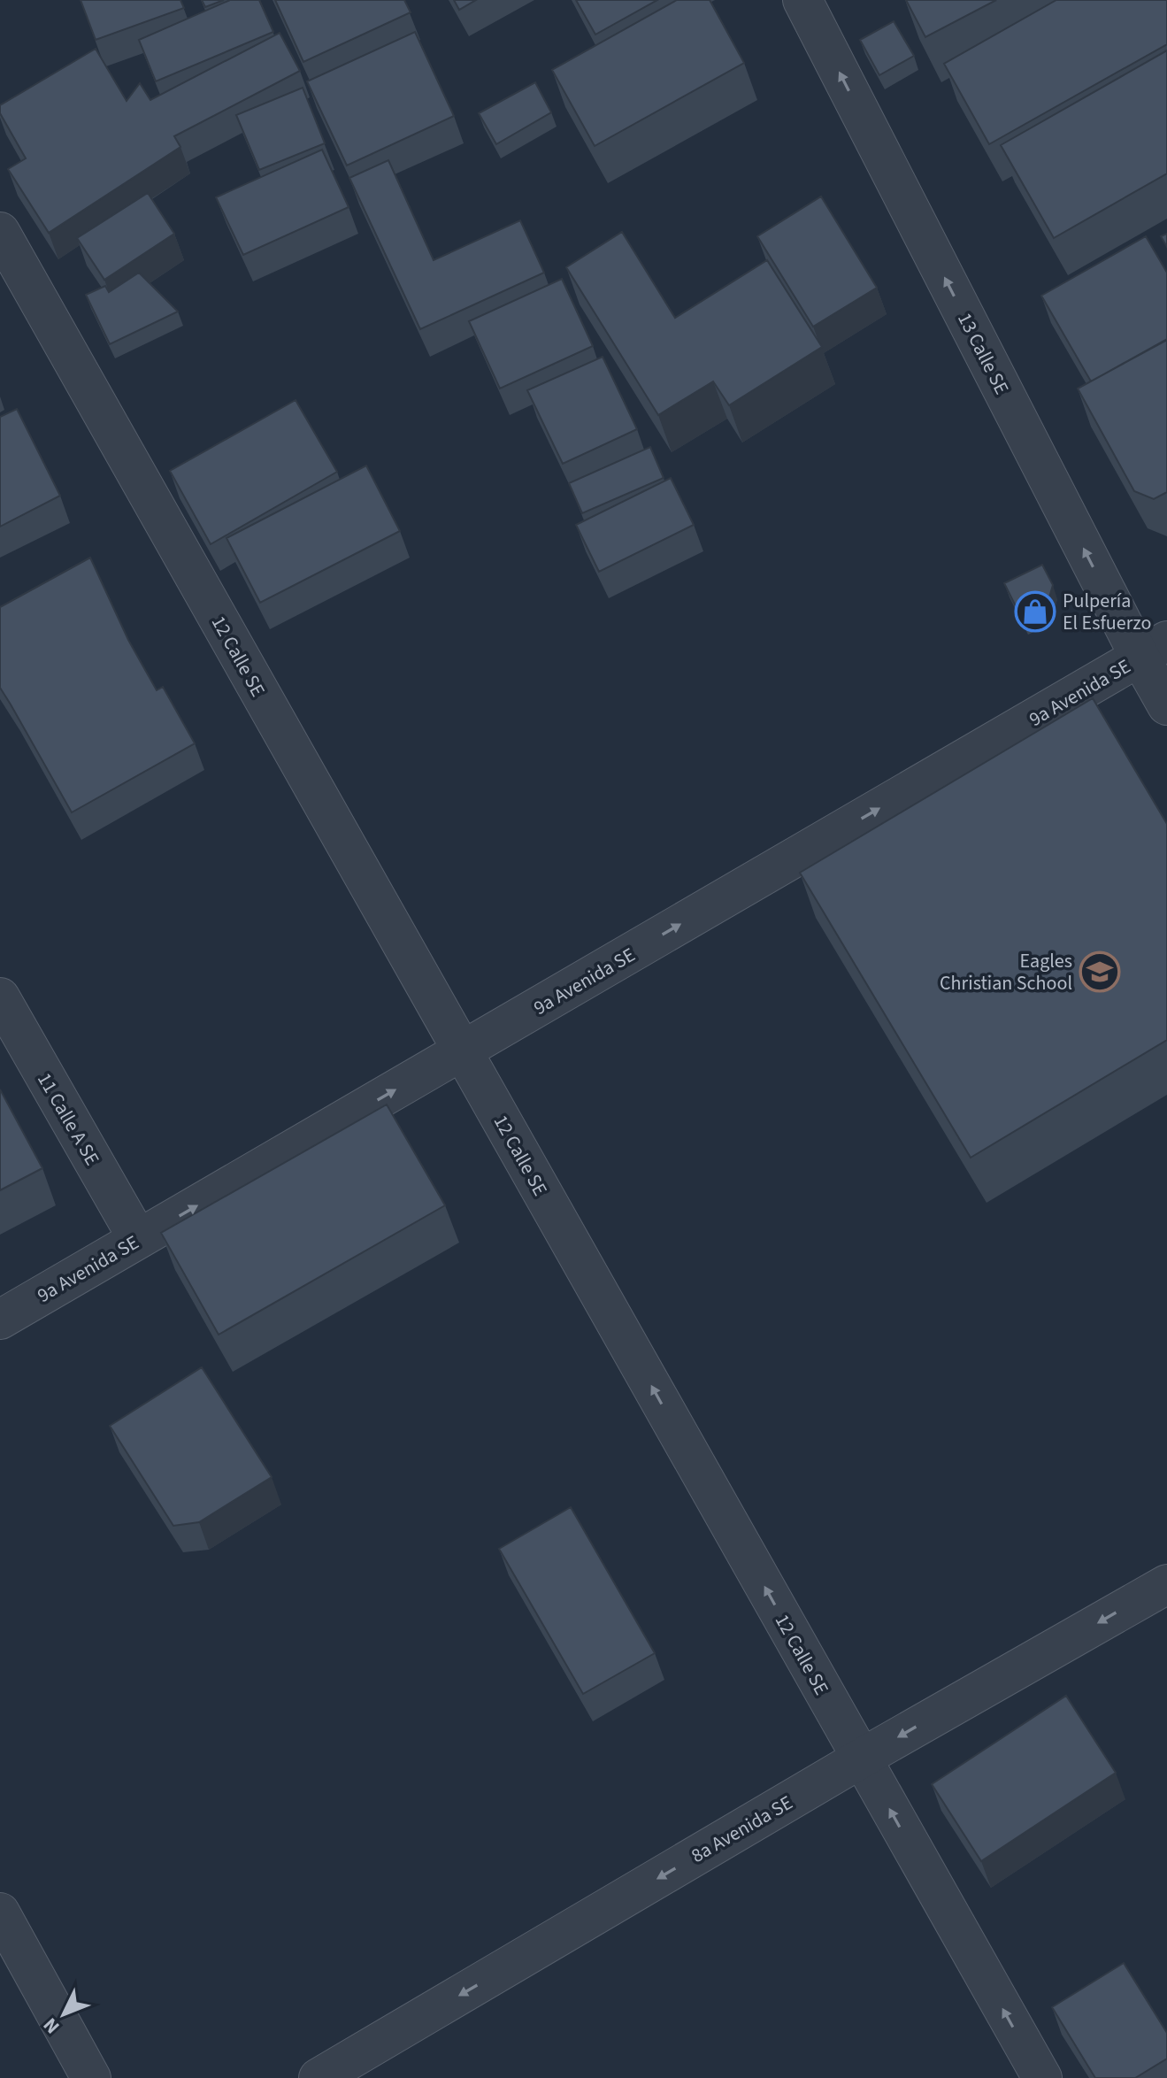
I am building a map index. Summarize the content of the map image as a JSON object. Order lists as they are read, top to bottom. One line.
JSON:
{"streets":{"street":["13 Calle SE","12 Calle SE","9a Avenida SE","11 Calle A SE","8a Avenida SE"]},"crossings":[["13 Calle SE","9a Avenida SE"],["12 Calle SE","9a Avenida SE"],["12 Calle SE","8a Avenida SE"],["9a Avenida SE","11 Calle A SE"]],"one_way":["13 Calle SE","12 Calle SE","9a Avenida SE","8a Avenida SE"],"places":{"shop":["Pulpería El Esfuerzo"],"school or university":["Eagles Christian School"]},"north":"bottom left"}
